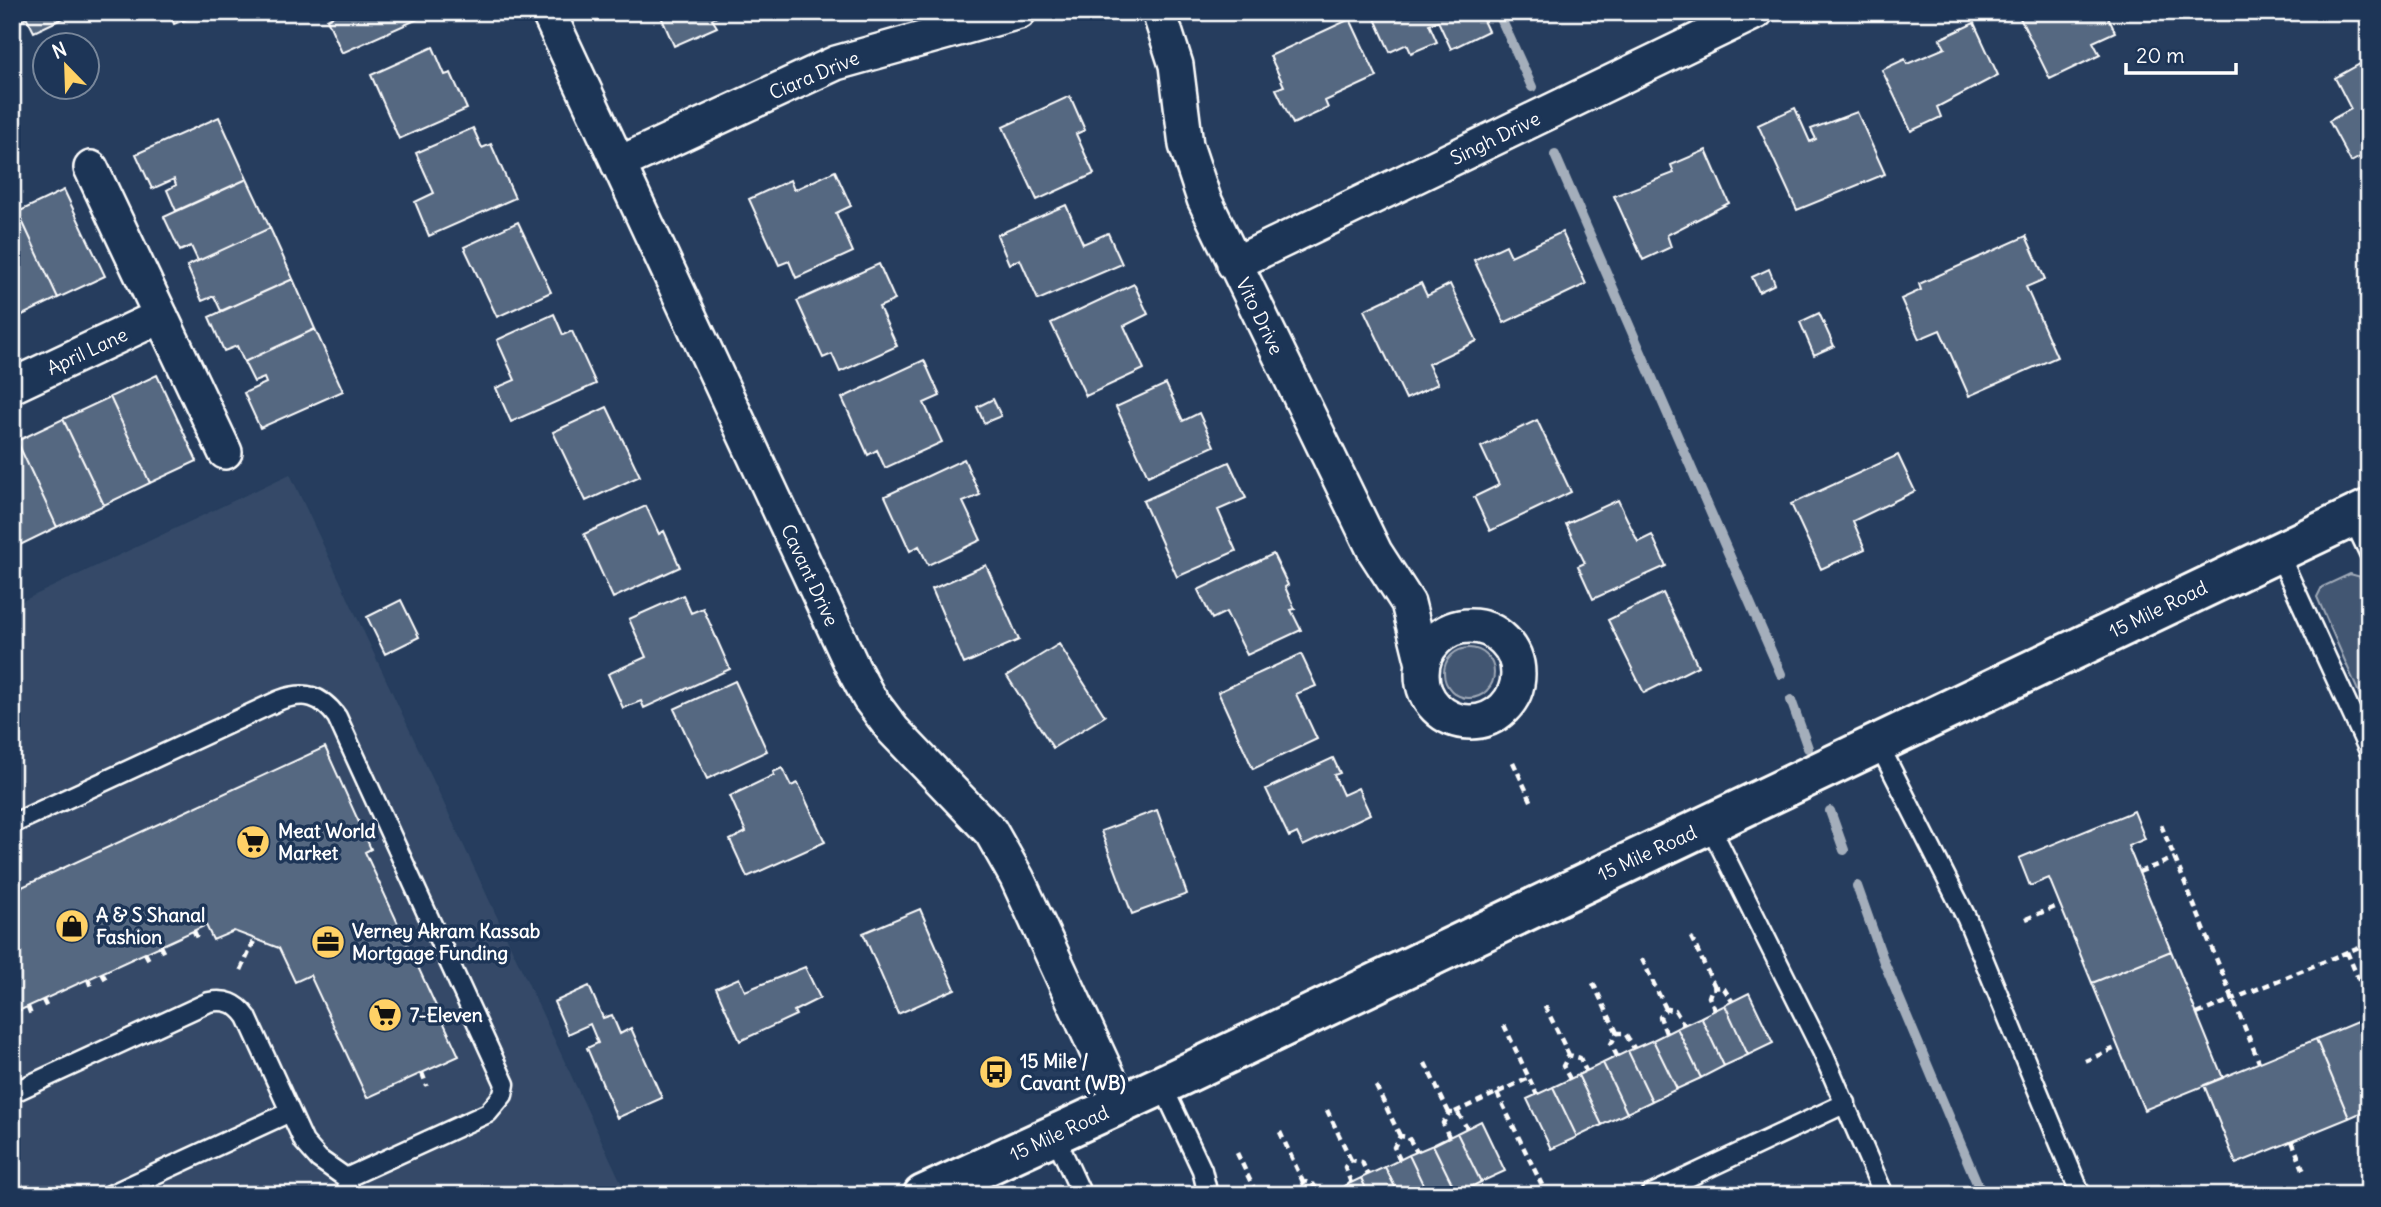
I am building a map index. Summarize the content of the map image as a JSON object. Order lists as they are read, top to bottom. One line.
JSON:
{"streets":{"main road":["15 Mile Road"],"street":["Ciara Drive","Singh Drive","Vito Drive","April Lane","Cavant Drive"]},"crossings":[["Ciara Drive","Cavant Drive"],["Singh Drive","Vito Drive"],["Cavant Drive","15 Mile Road"]],"places":{"supermarket":["Meat World Market","7-Eleven"],"shop":["A & S Shanal Fashion"],"office":["Verney Akram Kassab Mortgage Funding"],"bus stop":["15 Mile / Cavant (WB)"]},"scale_bar":"20 m","north":"top left"}
